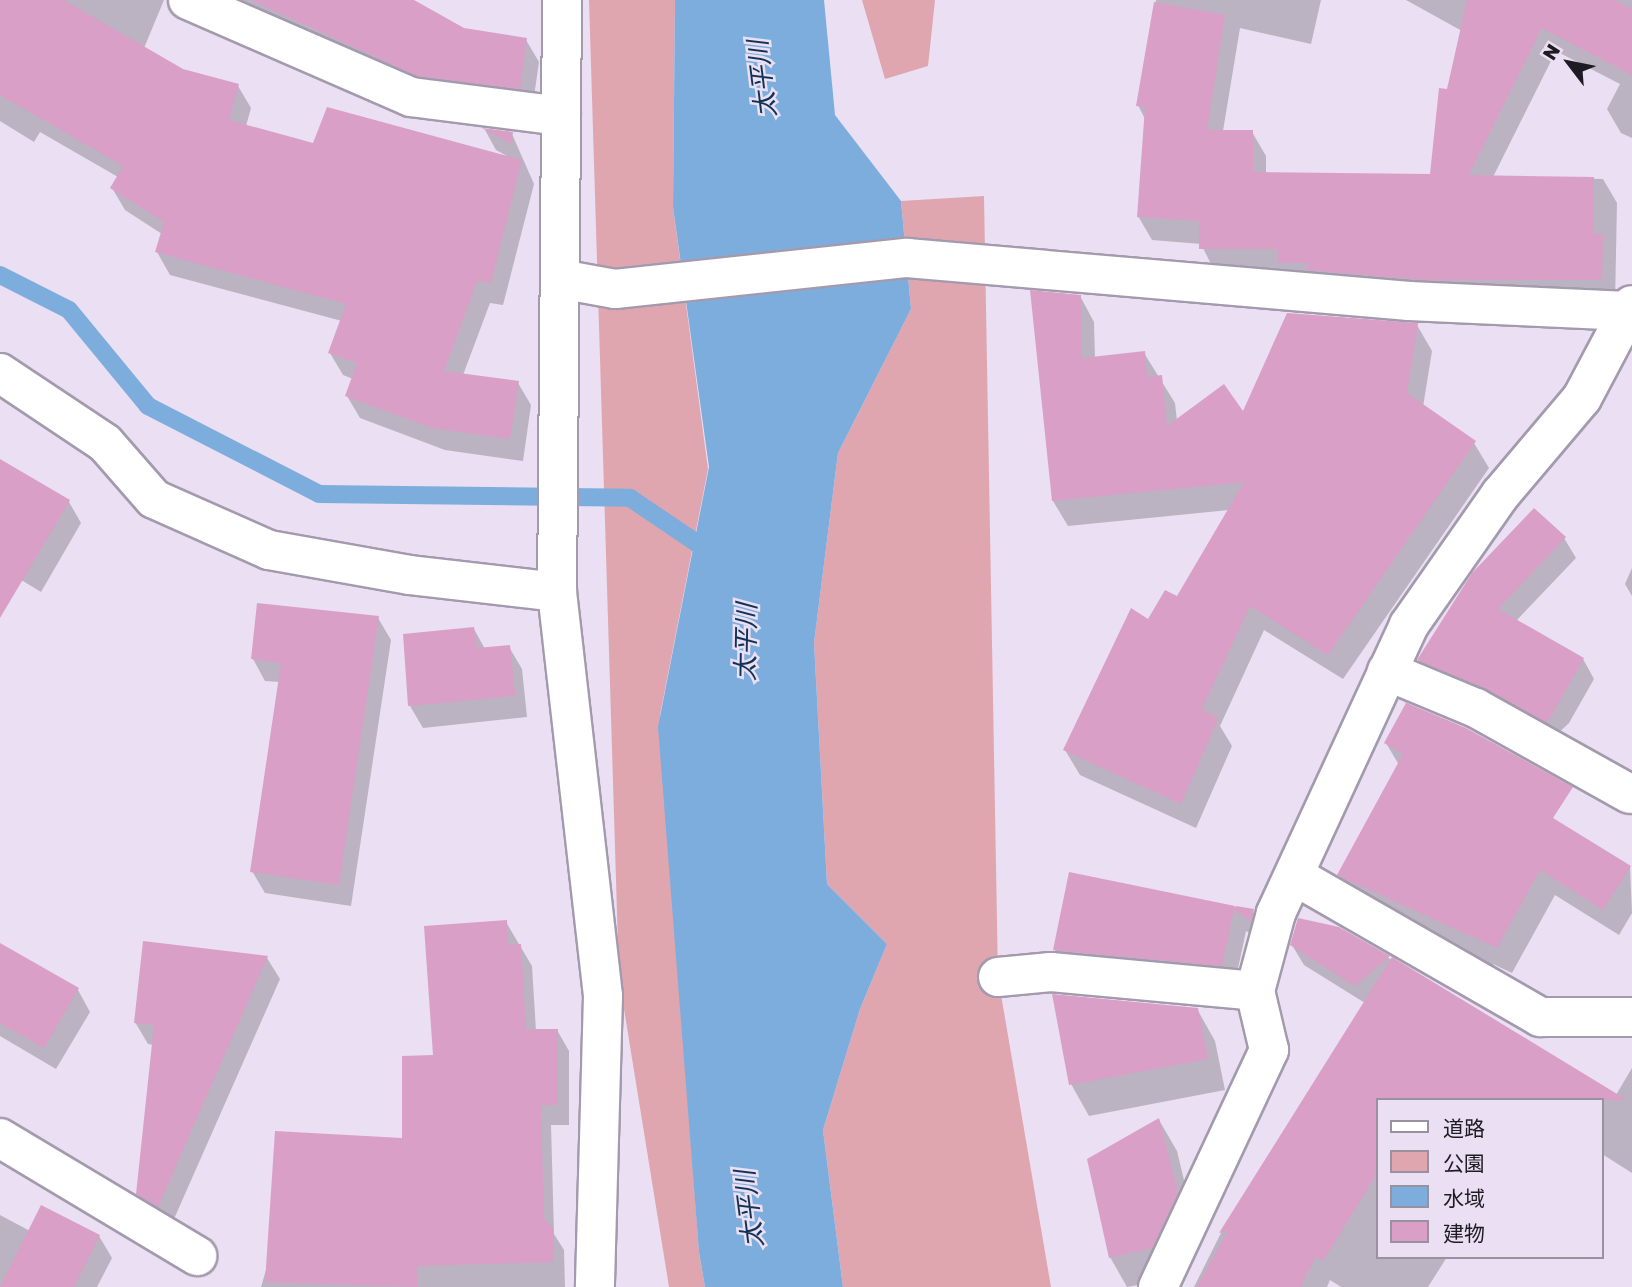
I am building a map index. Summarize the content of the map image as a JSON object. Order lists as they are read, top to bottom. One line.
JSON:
{"water":["太平川"],"legend":["道路","公園","水域","建物"],"north":"top left"}
